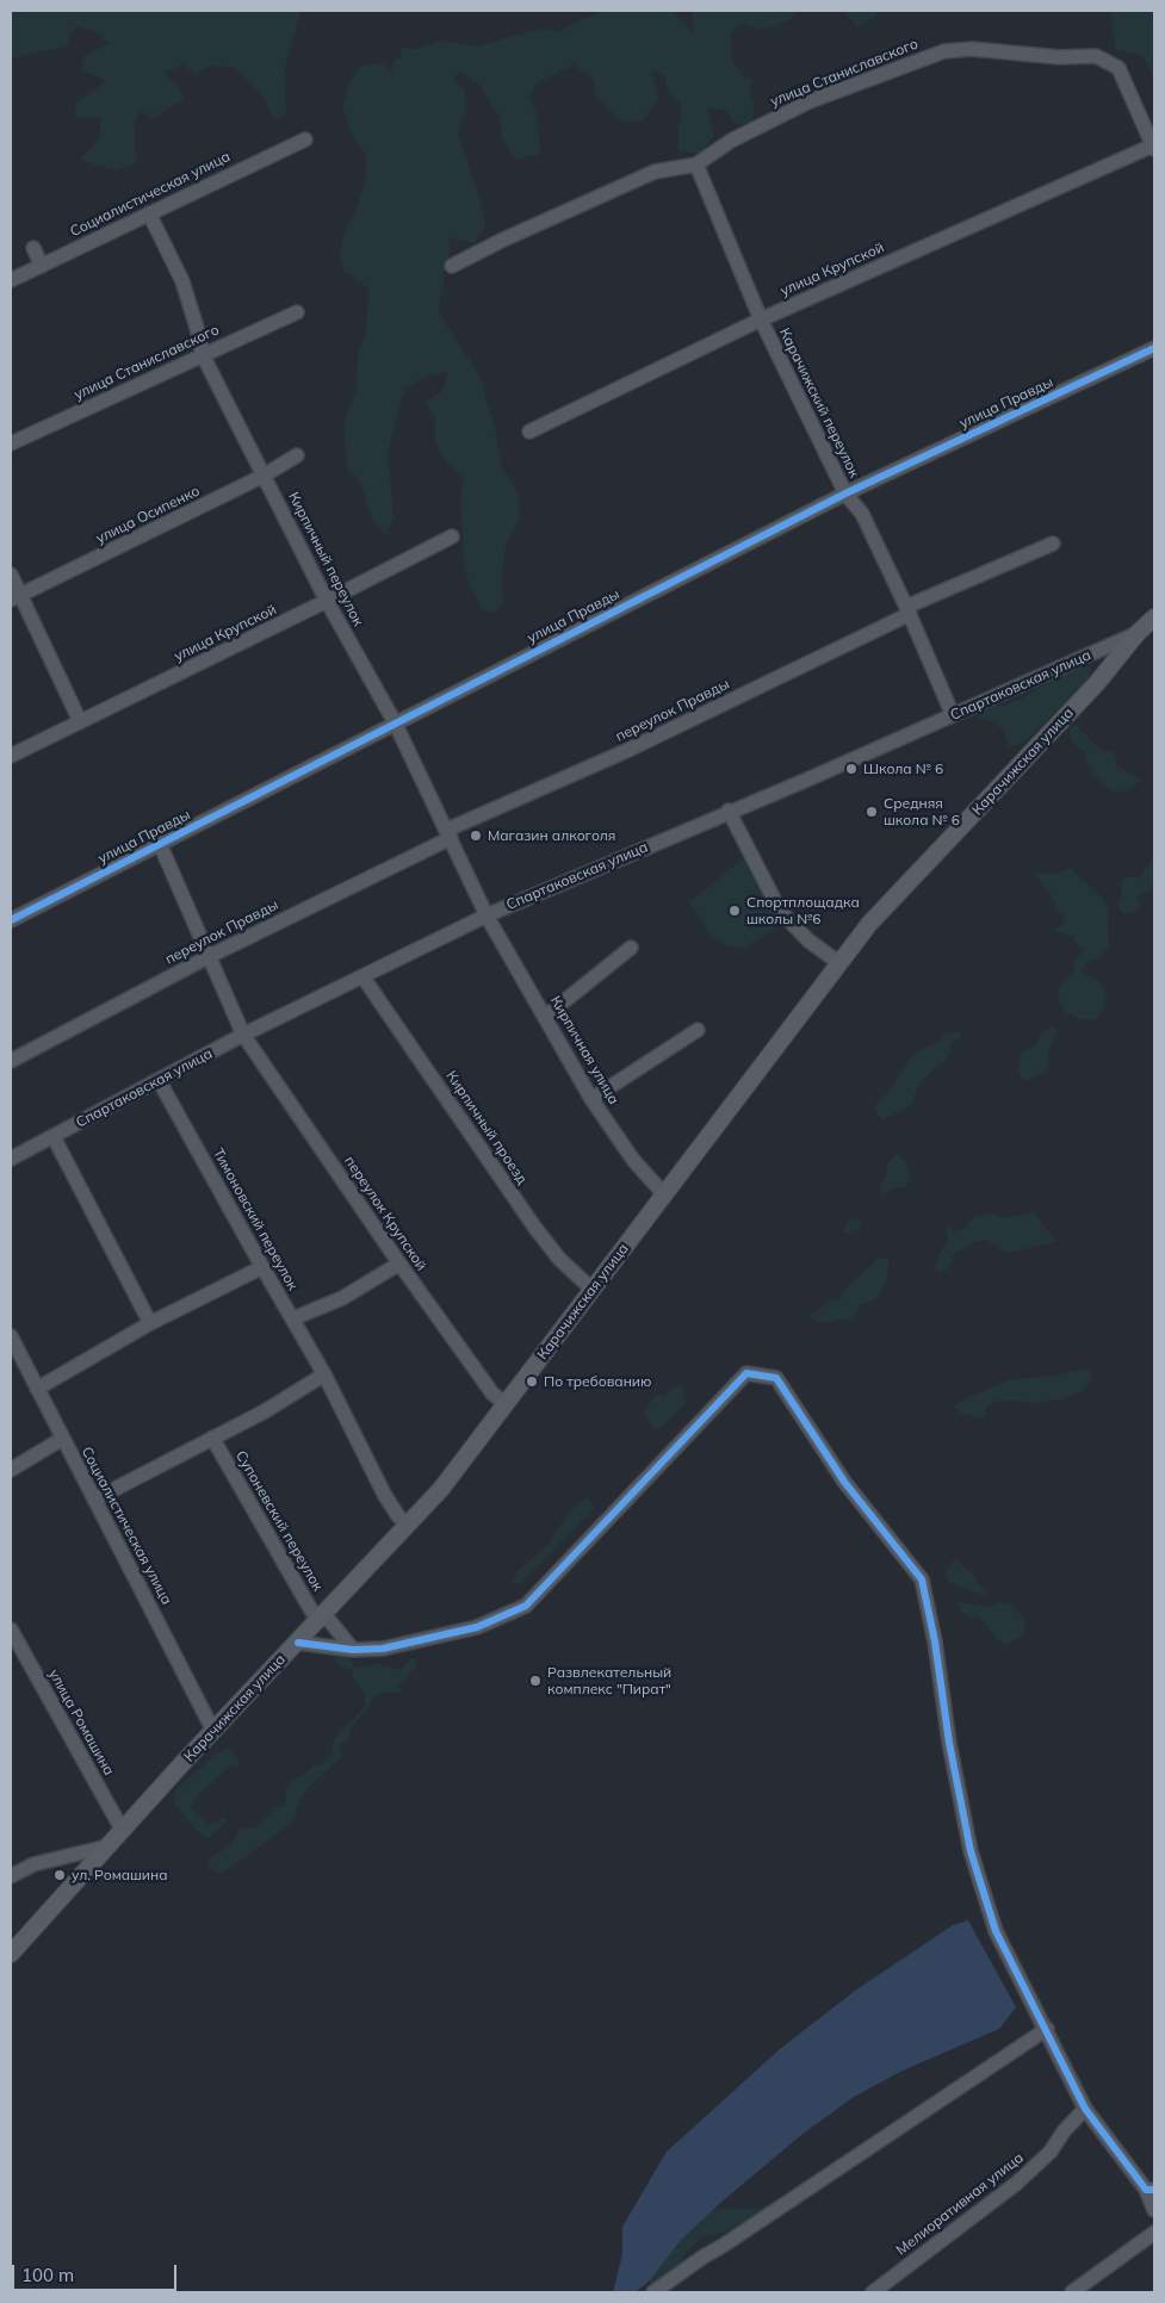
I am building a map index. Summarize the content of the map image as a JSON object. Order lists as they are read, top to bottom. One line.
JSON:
{"streets":{"main road":["Спартаковская улица","Карачижская улица"],"street":["улица Станиславского","Социалистическая улица","улица Крупской","Карачижский переулок","улица Правды","улица Осипенко","Кирпичный переулок","переулок Правды","Кирпичная улица","Кирпичный проезд","переулок Крупской","Тимоновский переулок","Супоневский переулок","улица Ромашина","Мелиоративная улица"]},"crossings":[["улица Станиславского","улица Крупской"],["улица Станиславского","Карачижский переулок"],["улица Станиславского","Кирпичный переулок"],["Социалистическая улица","Кирпичный переулок"],["Социалистическая улица","Карачижская улица"],["улица Крупской","Карачижский переулок"],["улица Крупской","Кирпичный переулок"],["Карачижский переулок","улица Правды"],["Карачижский переулок","Спартаковская улица"],["Карачижский переулок","переулок Правды"],["улица Правды","Кирпичный переулок"],["улица Правды","переулок Крупской"],["улица Осипенко","Кирпичный переулок"],["Кирпичный переулок","Спартаковская улица"],["Кирпичный переулок","переулок Правды"],["Кирпичный переулок","Кирпичная улица"],["Спартаковская улица","Карачижская улица"],["Спартаковская улица","Кирпичная улица"],["Спартаковская улица","Кирпичный проезд"],["Спартаковская улица","переулок Крупской"],["Спартаковская улица","Тимоновский переулок"],["переулок Правды","переулок Крупской"],["Карачижская улица","Кирпичная улица"],["Карачижская улица","Кирпичный проезд"],["Карачижская улица","переулок Крупской"],["Карачижская улица","Тимоновский переулок"],["Карачижская улица","Супоневский переулок"],["Карачижская улица","улица Ромашина"]],"places":["Школа № 6","Средняя школа № 6","Магазин алкоголя","Спортплощадка школы №6","По требованию","Развлекательный комплекс \"Пират\"","ул. Ромашина"],"scale_bar":"100 m"}
